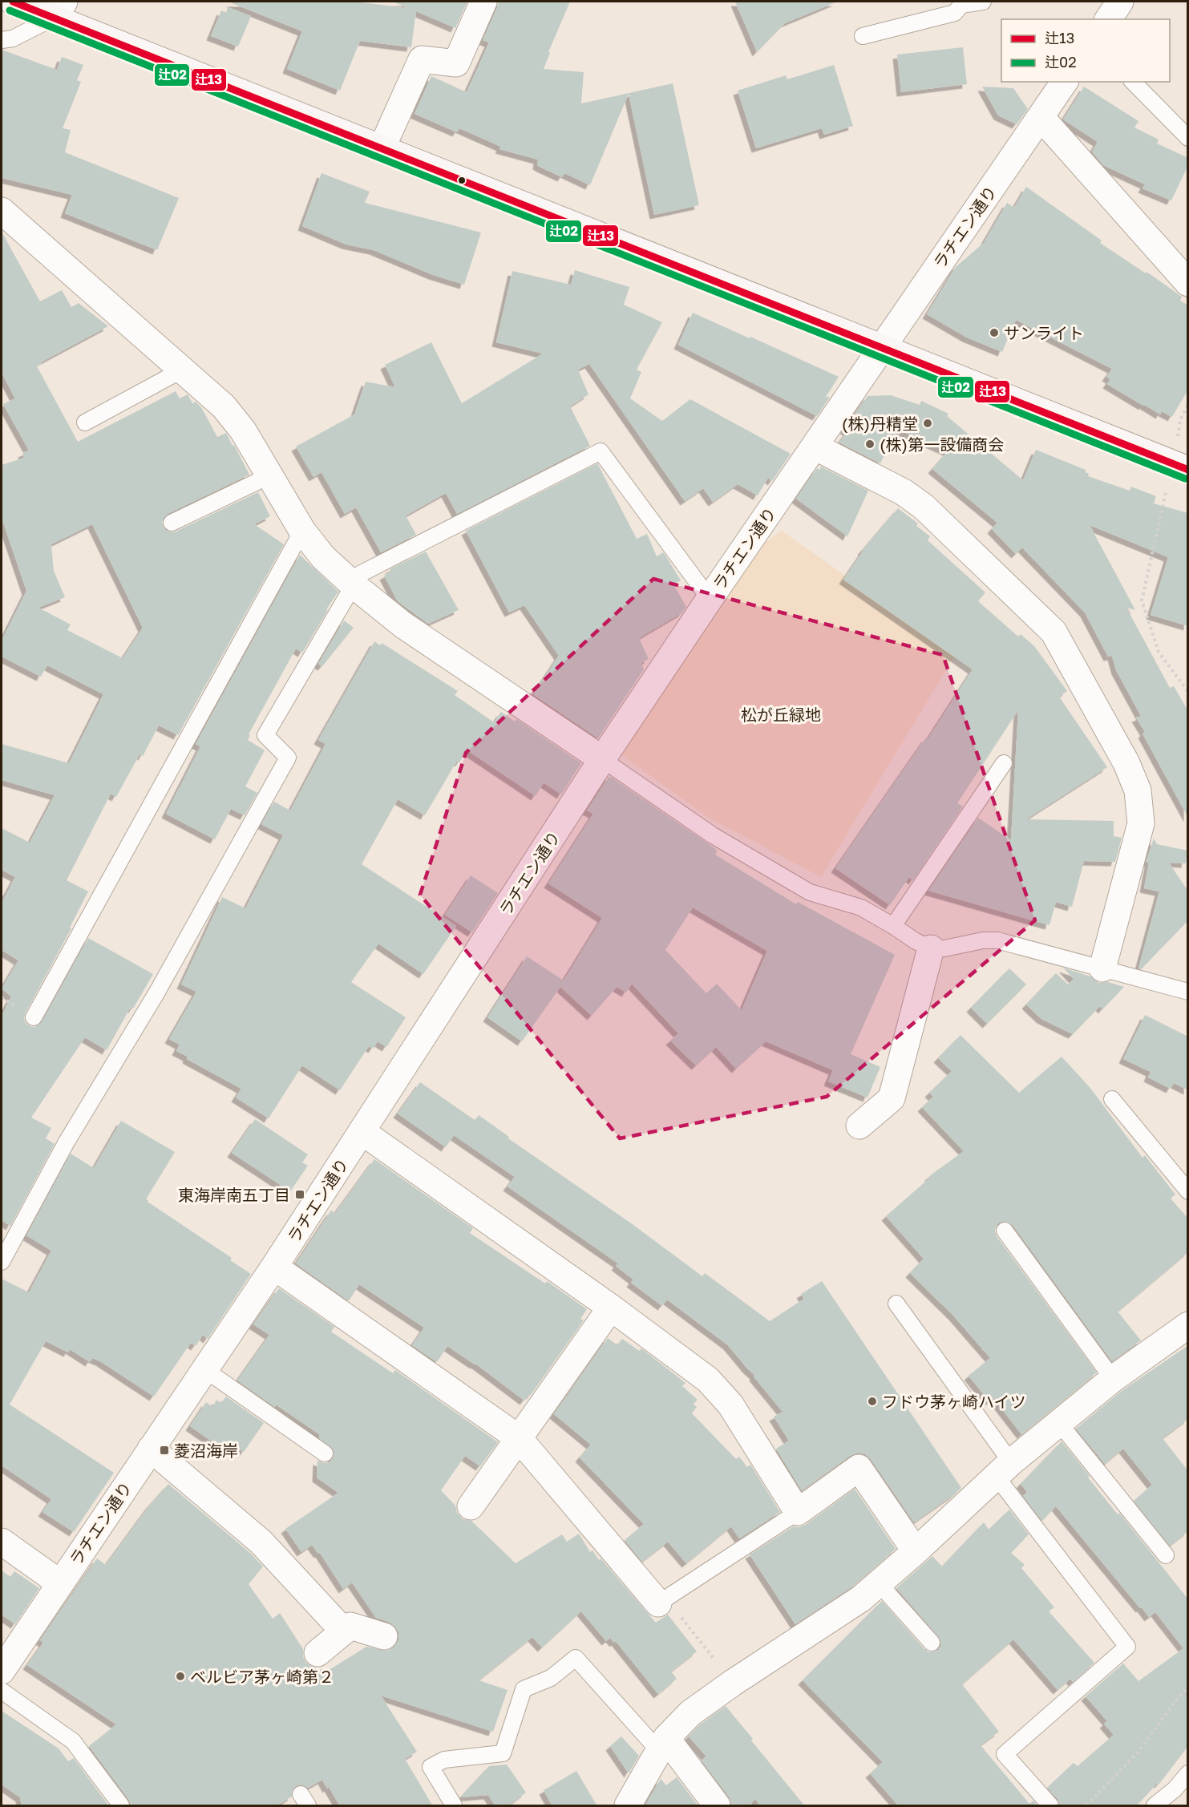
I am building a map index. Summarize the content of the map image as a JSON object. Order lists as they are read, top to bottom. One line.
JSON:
{"streets":{"street":["ラチエン通り"]},"parks":["松が丘緑地"],"places":{"other":["サンライト","(株)丹精堂","(株)第一設備商会","フドウ茅ヶ崎ハイツ","ベルビア茅ヶ崎第２"],"transit":["東海岸南五丁目","菱沼海岸"]},"lines":["transit line 辻13","transit line 辻02"],"legend":["辻13","辻02"]}
